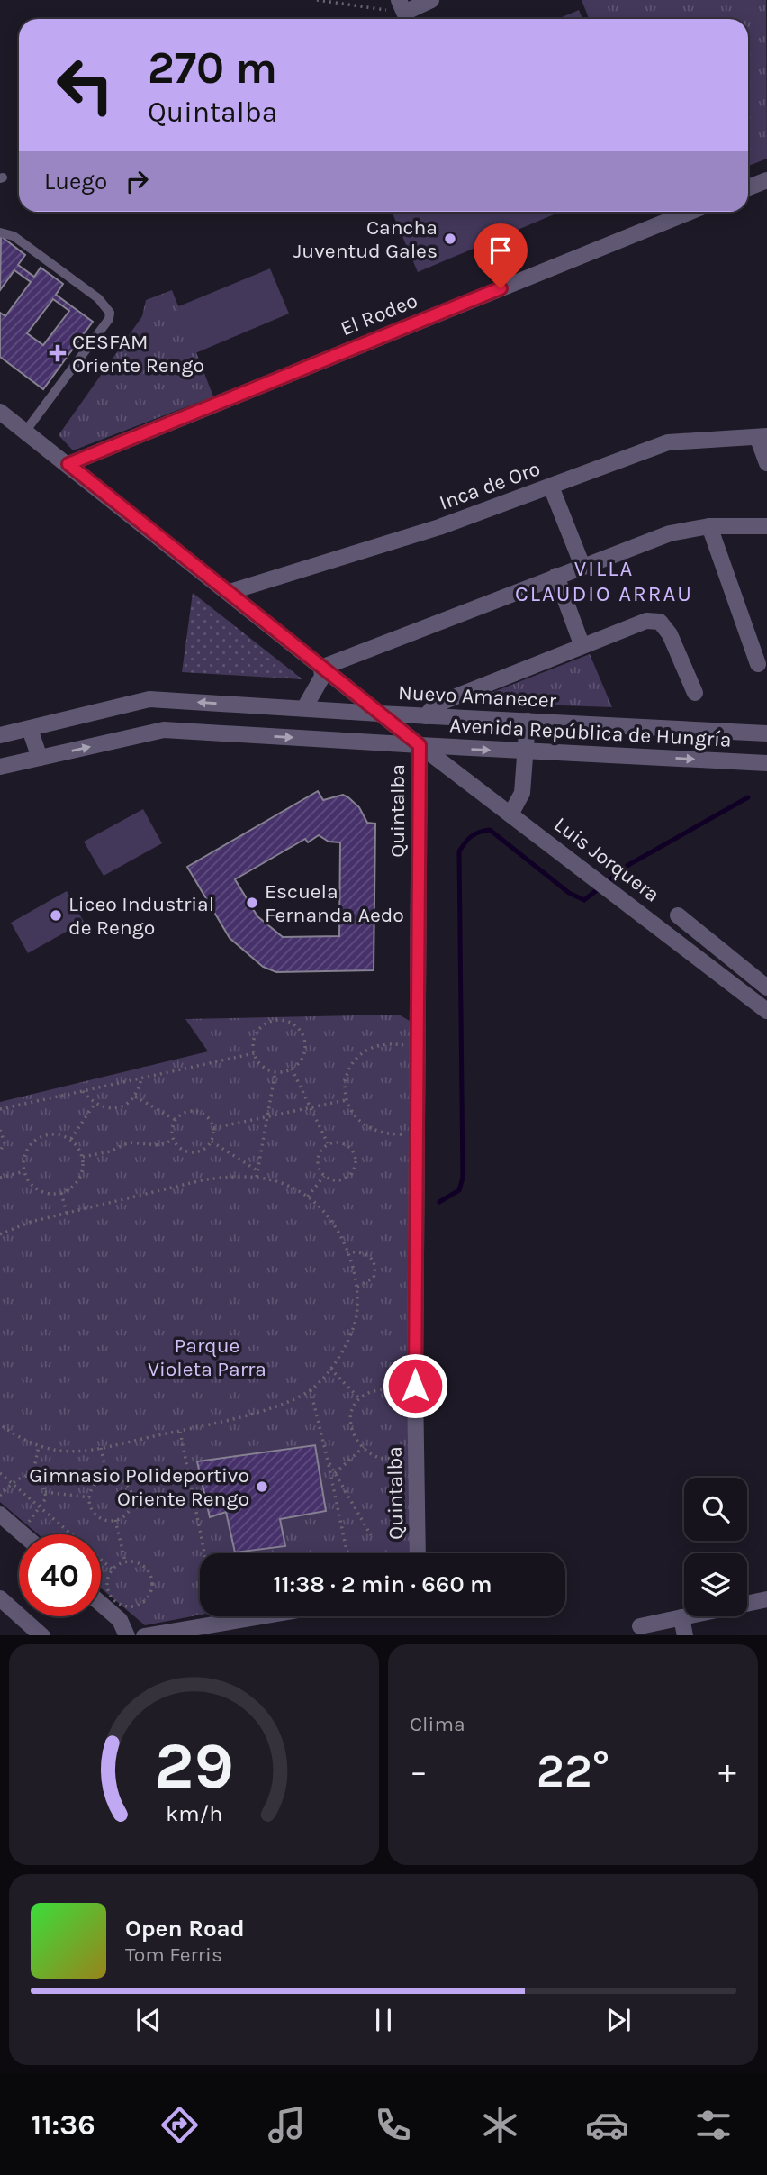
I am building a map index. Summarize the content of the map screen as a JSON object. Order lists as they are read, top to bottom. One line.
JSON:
{"streets":{"street":["El Rodeo","Inca de Oro","Nuevo Amanecer","Avenida República de Hungría","Quintalba","Luis Jorquera"]},"crossings":[["El Rodeo","Quintalba"],["Inca de Oro","Quintalba"],["Nuevo Amanecer","Quintalba"],["Avenida República de Hungría","Quintalba"],["Avenida República de Hungría","Luis Jorquera"],["Quintalba","Luis Jorquera"]],"one_way":["Nuevo Amanecer"],"districts":["VILLA CLAUDIO ARRAU"],"parks":["Parque Violeta Parra"],"places":{"other":["Cancha Juventud Gales","Escuela Fernanda Aedo","Liceo Industrial de Rengo","Gimnasio Polideportivo Oriente Rengo"],"health":["CESFAM Oriente Rengo"]},"page":{"turn":["270 m","Quintalba"],"then":"Luego","limit":"40","trip":"11:38 · 2 min · 660 m","tile":"Clima","heat":["−","22°","+"],"song":["Open Road","Tom Ferris"],"tabs":"11:36","gauge":["29","km/h"]}}
